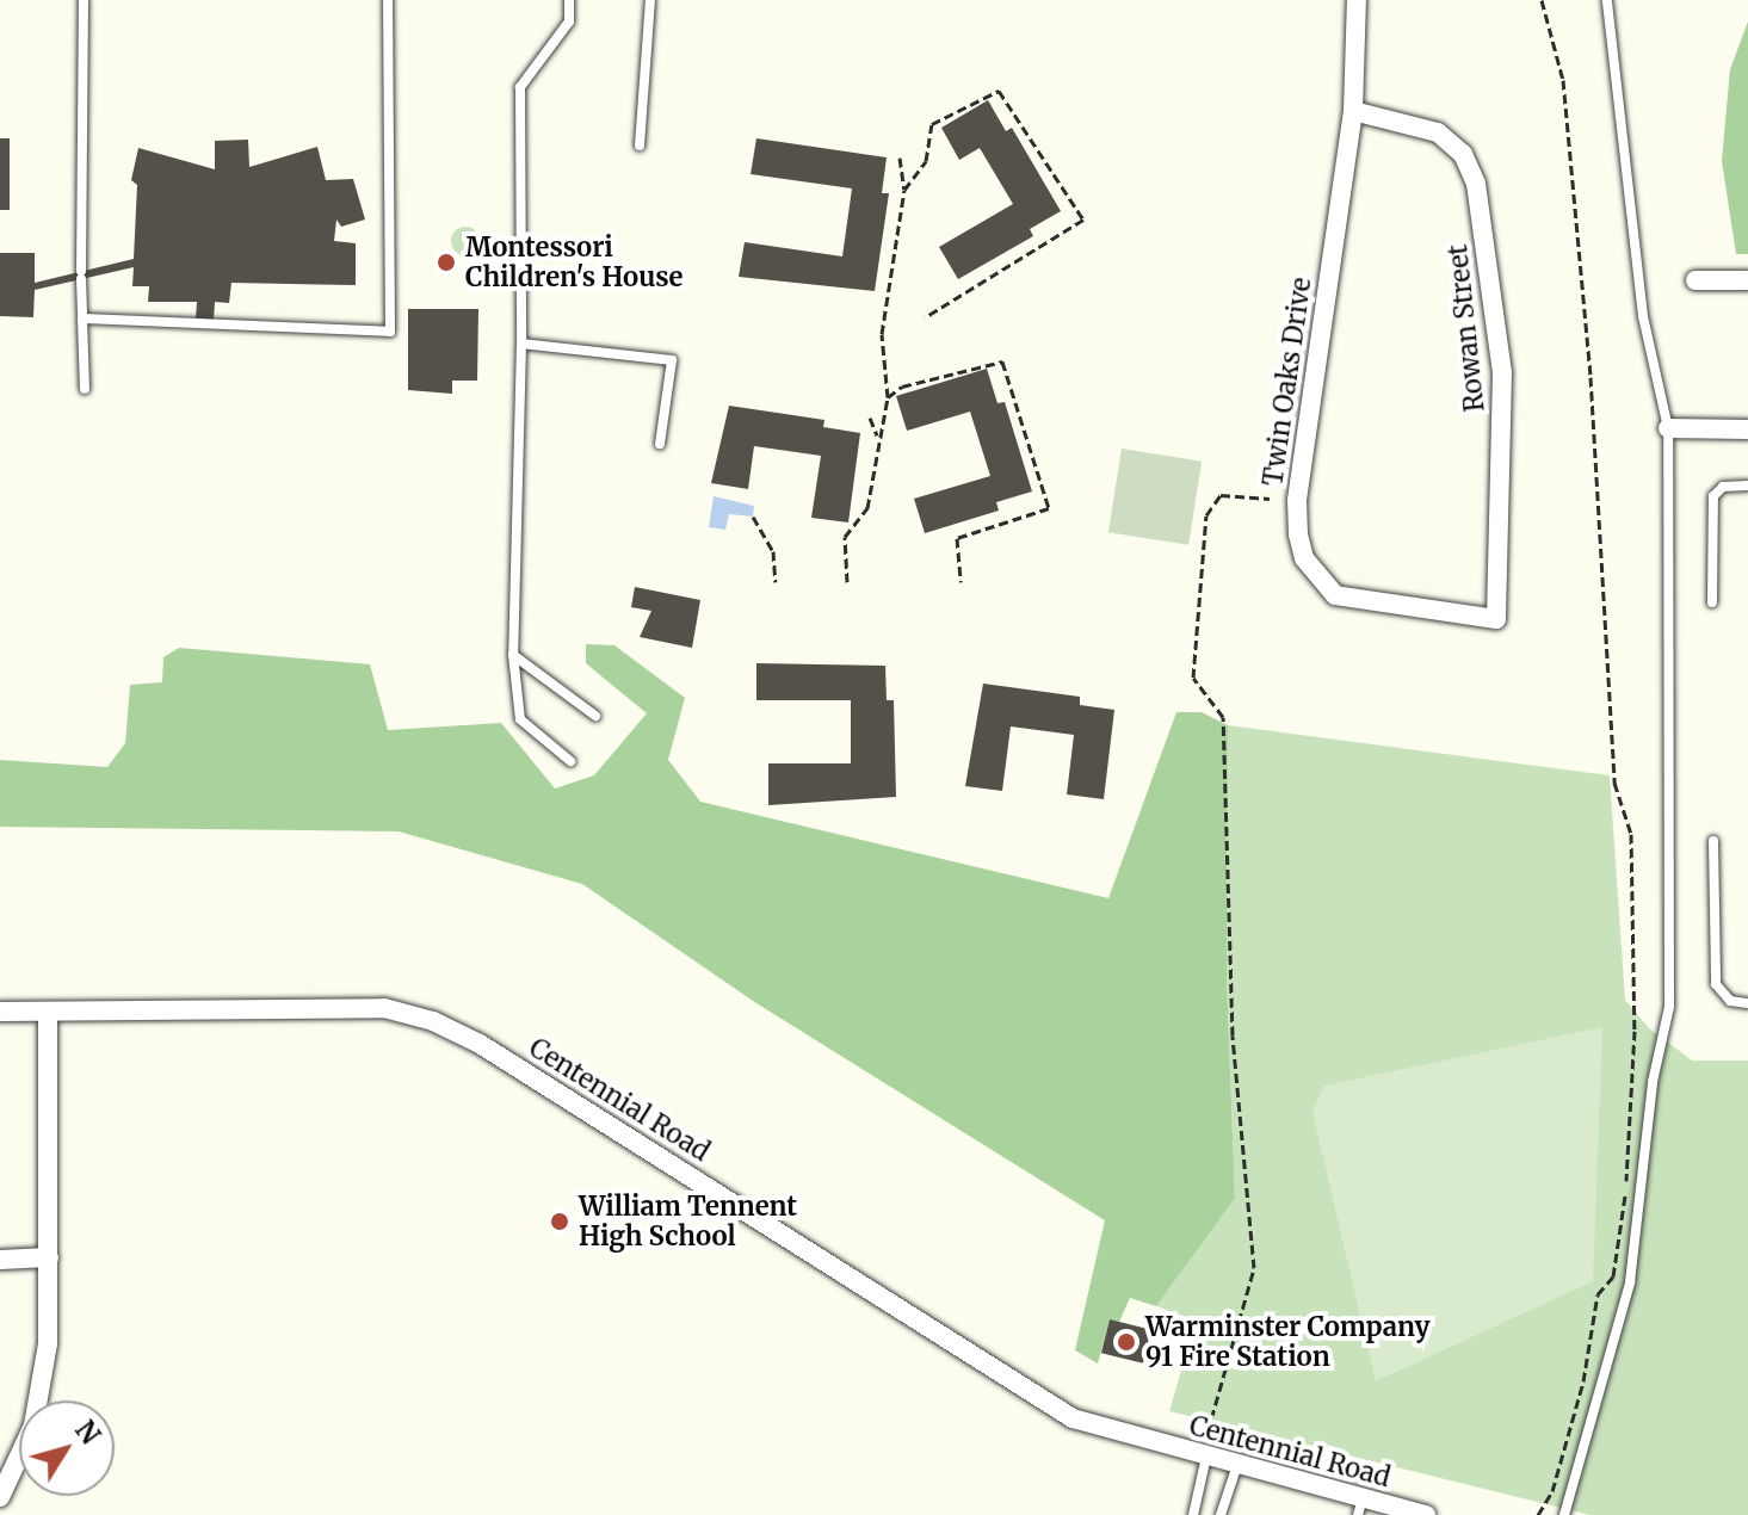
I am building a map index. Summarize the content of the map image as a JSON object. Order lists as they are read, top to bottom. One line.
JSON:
{"streets":{"street":["Rowan Street","Twin Oaks Drive","Centennial Road"]},"crossings":[["Rowan Street","Twin Oaks Drive"]],"places":["Montessori Children's House","William Tennent High School","Warminster Company 91 Fire Station"],"north":"top right"}
